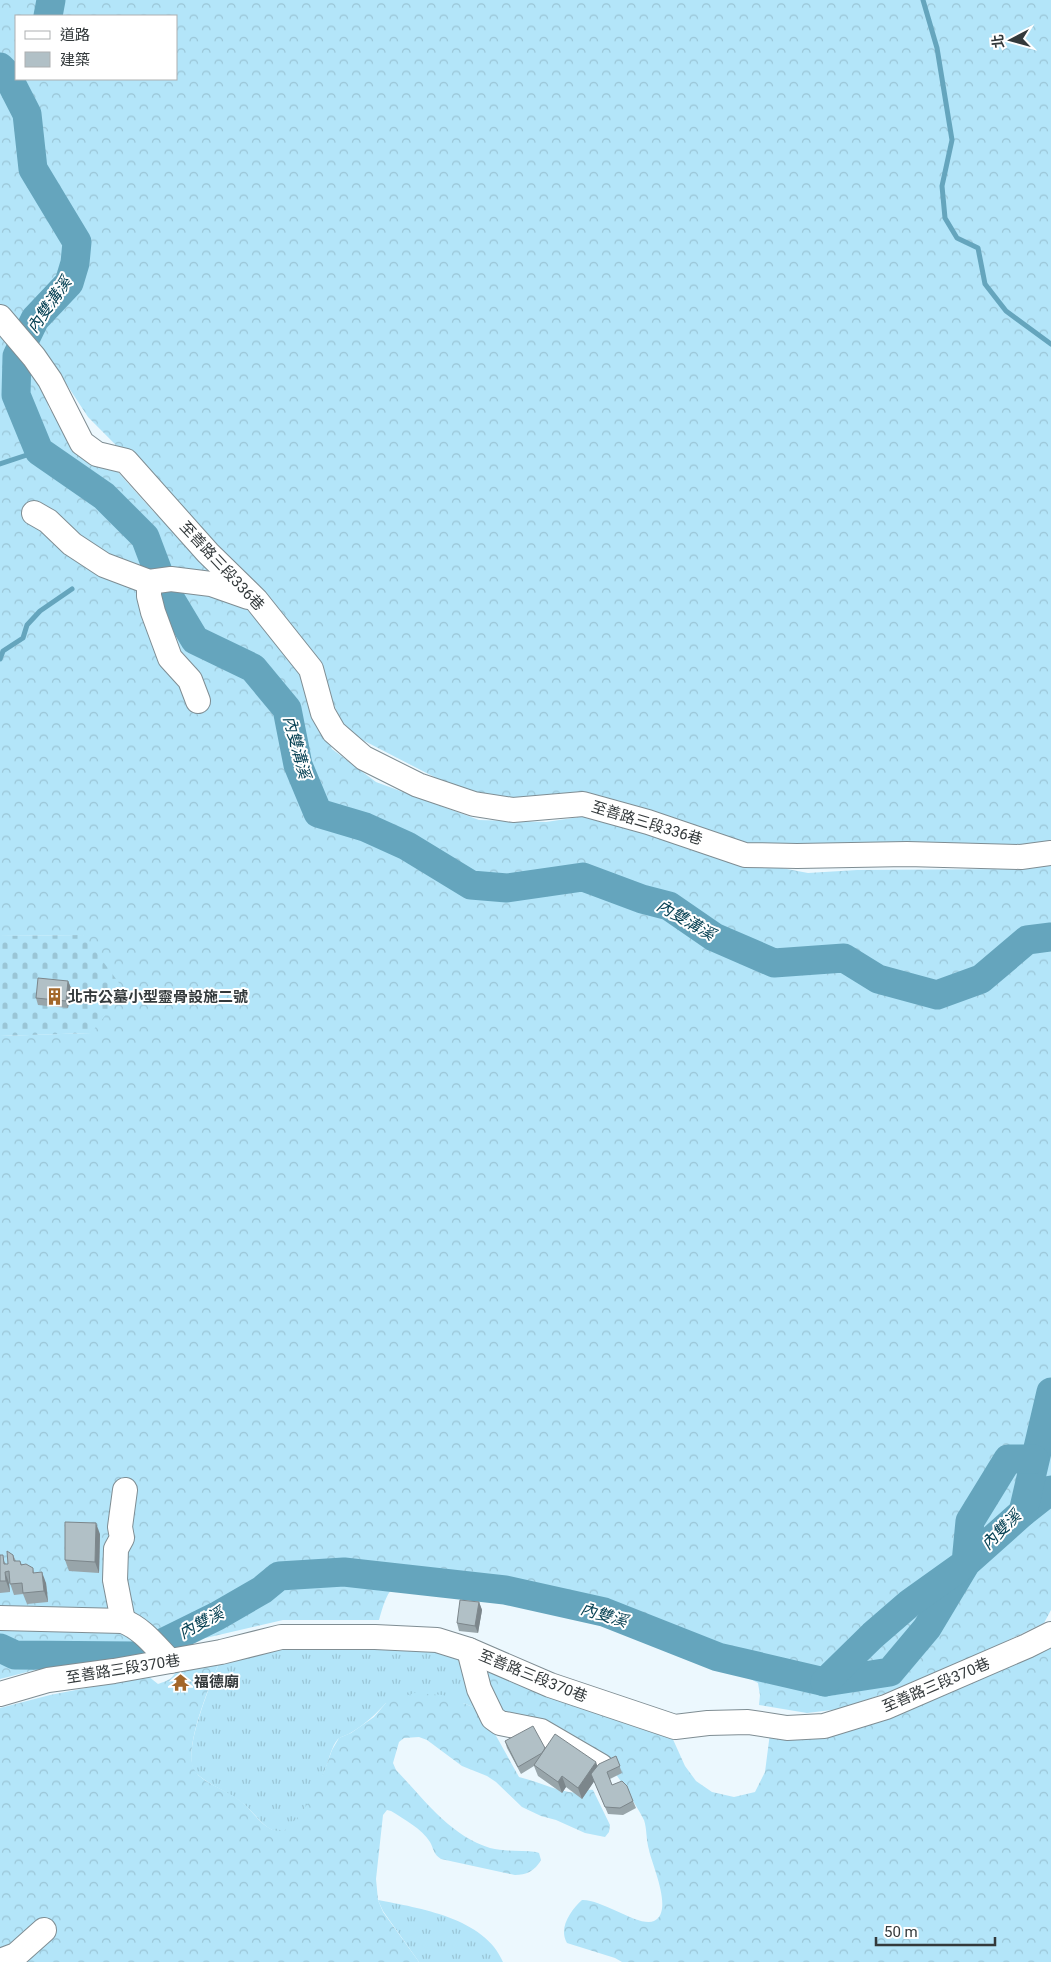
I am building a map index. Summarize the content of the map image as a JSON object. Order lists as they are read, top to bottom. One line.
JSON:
{"streets":{"street":["至善路三段336巷","至善路三段370巷"]},"water":["內雙溝溪","內雙溪"],"places":{"building":["北市公墓小型靈骨設施二號"],"temple":["福德廟"]},"legend":["道路","建築"],"scale_bar":"50 m","north":"left"}
